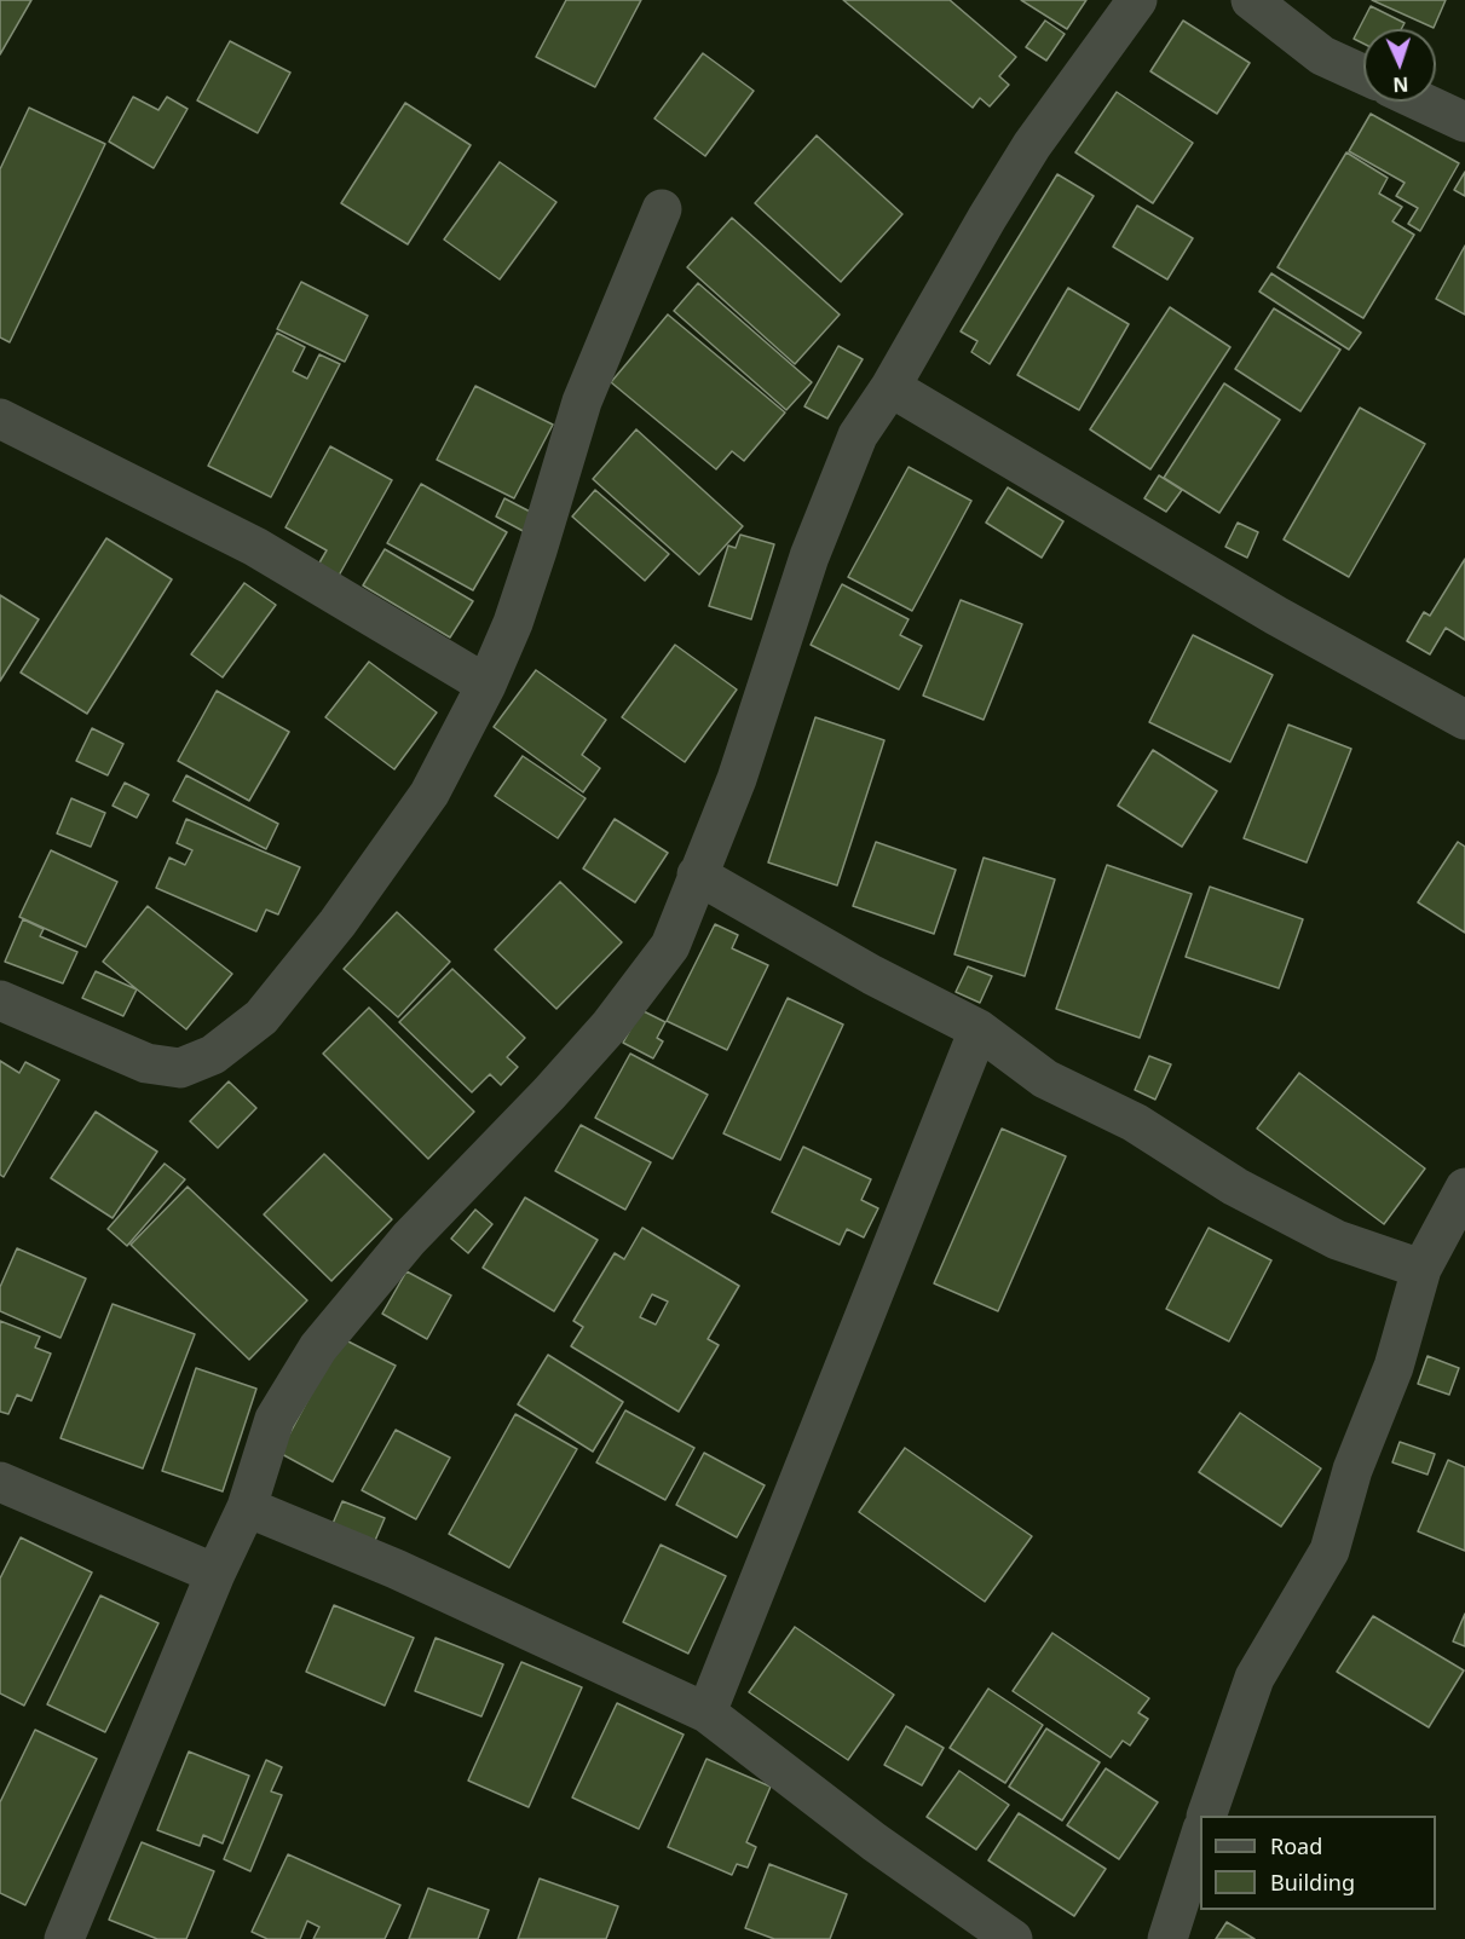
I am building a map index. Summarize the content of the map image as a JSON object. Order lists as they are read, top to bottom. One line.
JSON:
{"legend":["Road","Building"],"north":"bottom"}
